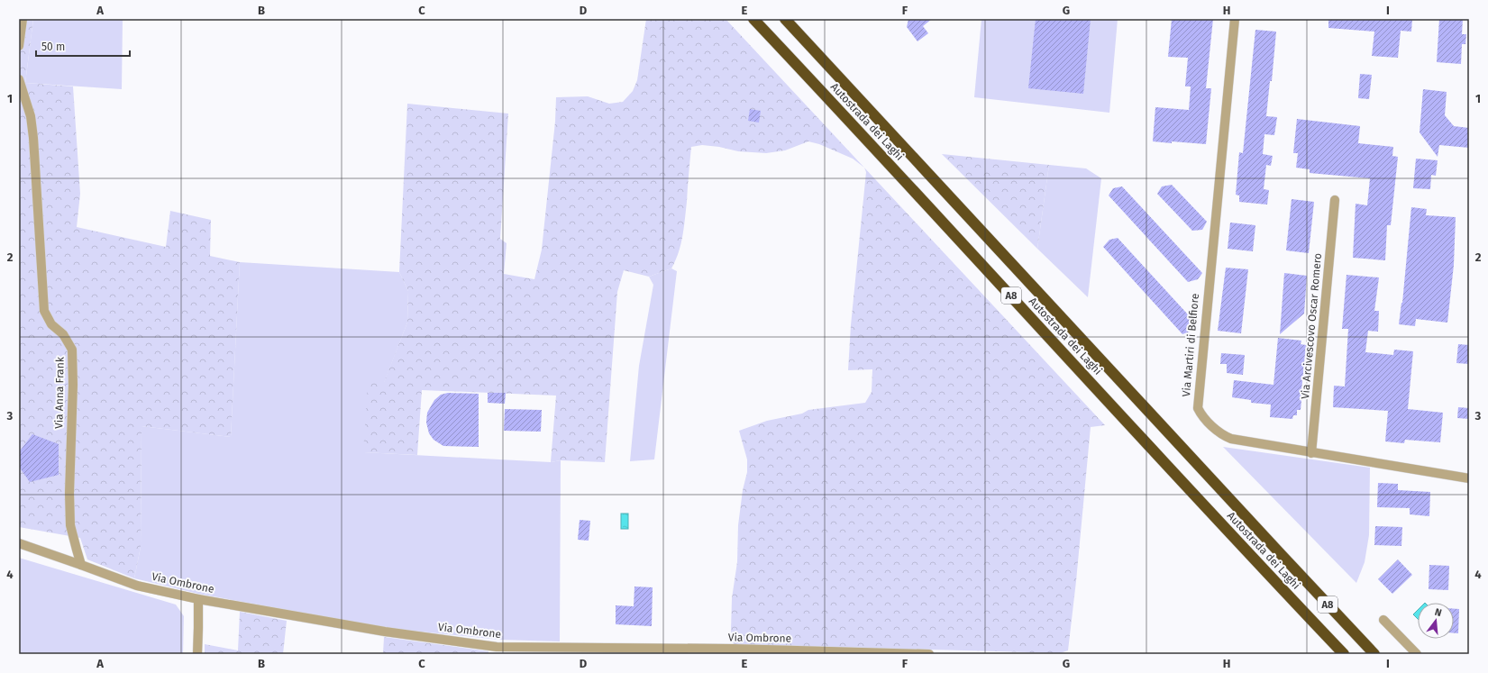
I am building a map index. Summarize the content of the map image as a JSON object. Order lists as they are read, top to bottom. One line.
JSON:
{"streets":{"highway":["Autostrada dei Laghi","A8"],"street":["Via Arcivescovo Oscar Romero","Via Martiri di Belfiore","Via Anna Frank","Via Ombrone"]},"crossings":[["Via Arcivescovo Oscar Romero","Via Martiri di Belfiore"],["Via Anna Frank","Via Ombrone"]],"scale_bar":"50 m","north":"top","grid":{"columns":["A","B","C","D","E","F","G","H","I"],"rows":["1","2","3","4"]}}
